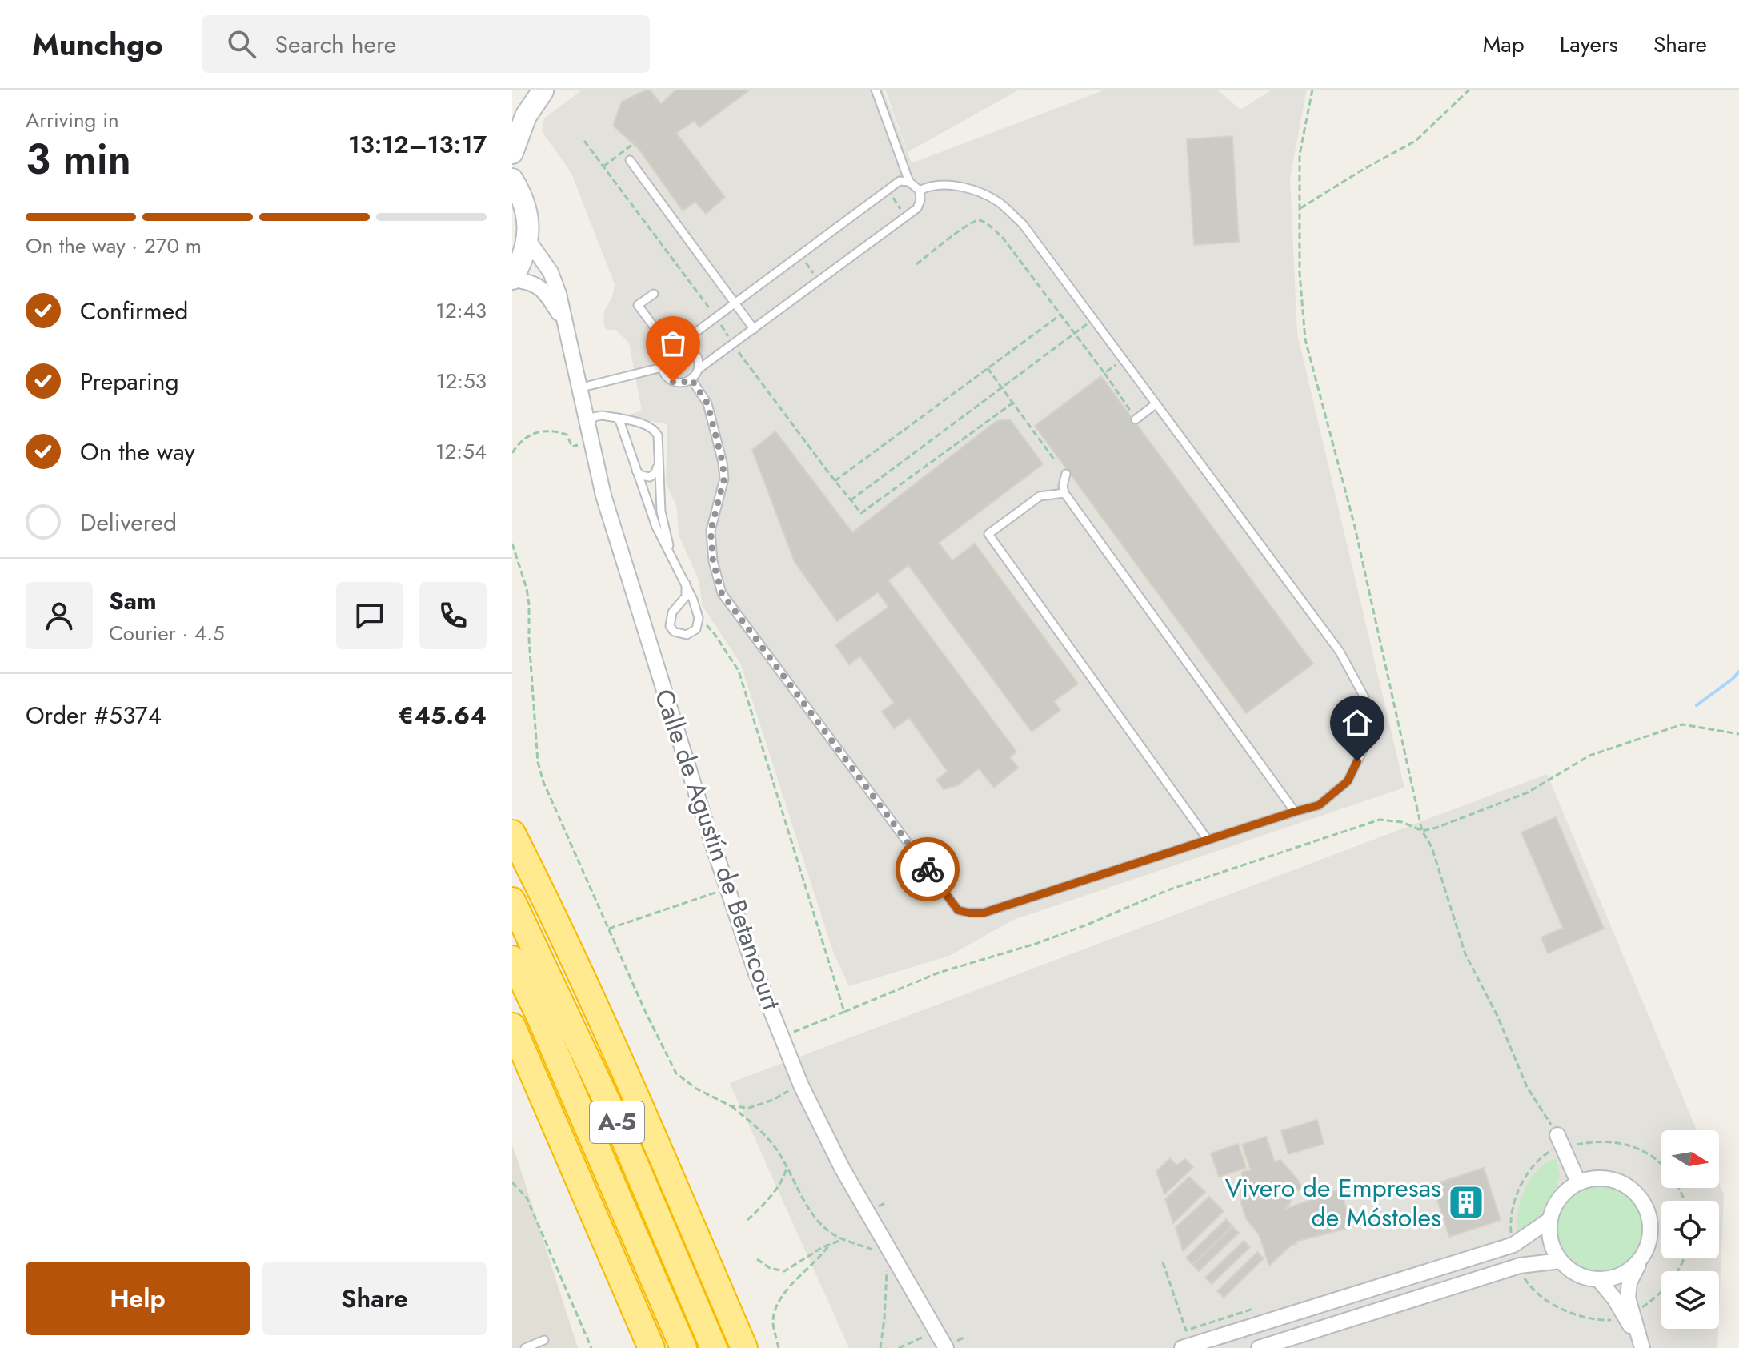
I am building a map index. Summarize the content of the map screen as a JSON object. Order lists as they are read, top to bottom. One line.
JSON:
{"streets":{"highway":["A-5"],"street":["Calle de Agustín de Betancourt"]},"places":{"building":["Vivero de Empresas de Móstoles"]},"north":"right","page":{"header":"Munchgo","search":"Search here","nav":["Map","Layers","Share"],"heading":["3 min","Arriving in","13:12–13:17"],"panel":["Sam","Courier · 4.5","Order #5374","€45.64"],"bar":"On the way · 270 m","list":[["Confirmed","12:43"],["Preparing","12:53"],["On the way","12:54"],"Delivered"],"buttons":["Help","Share"]}}
